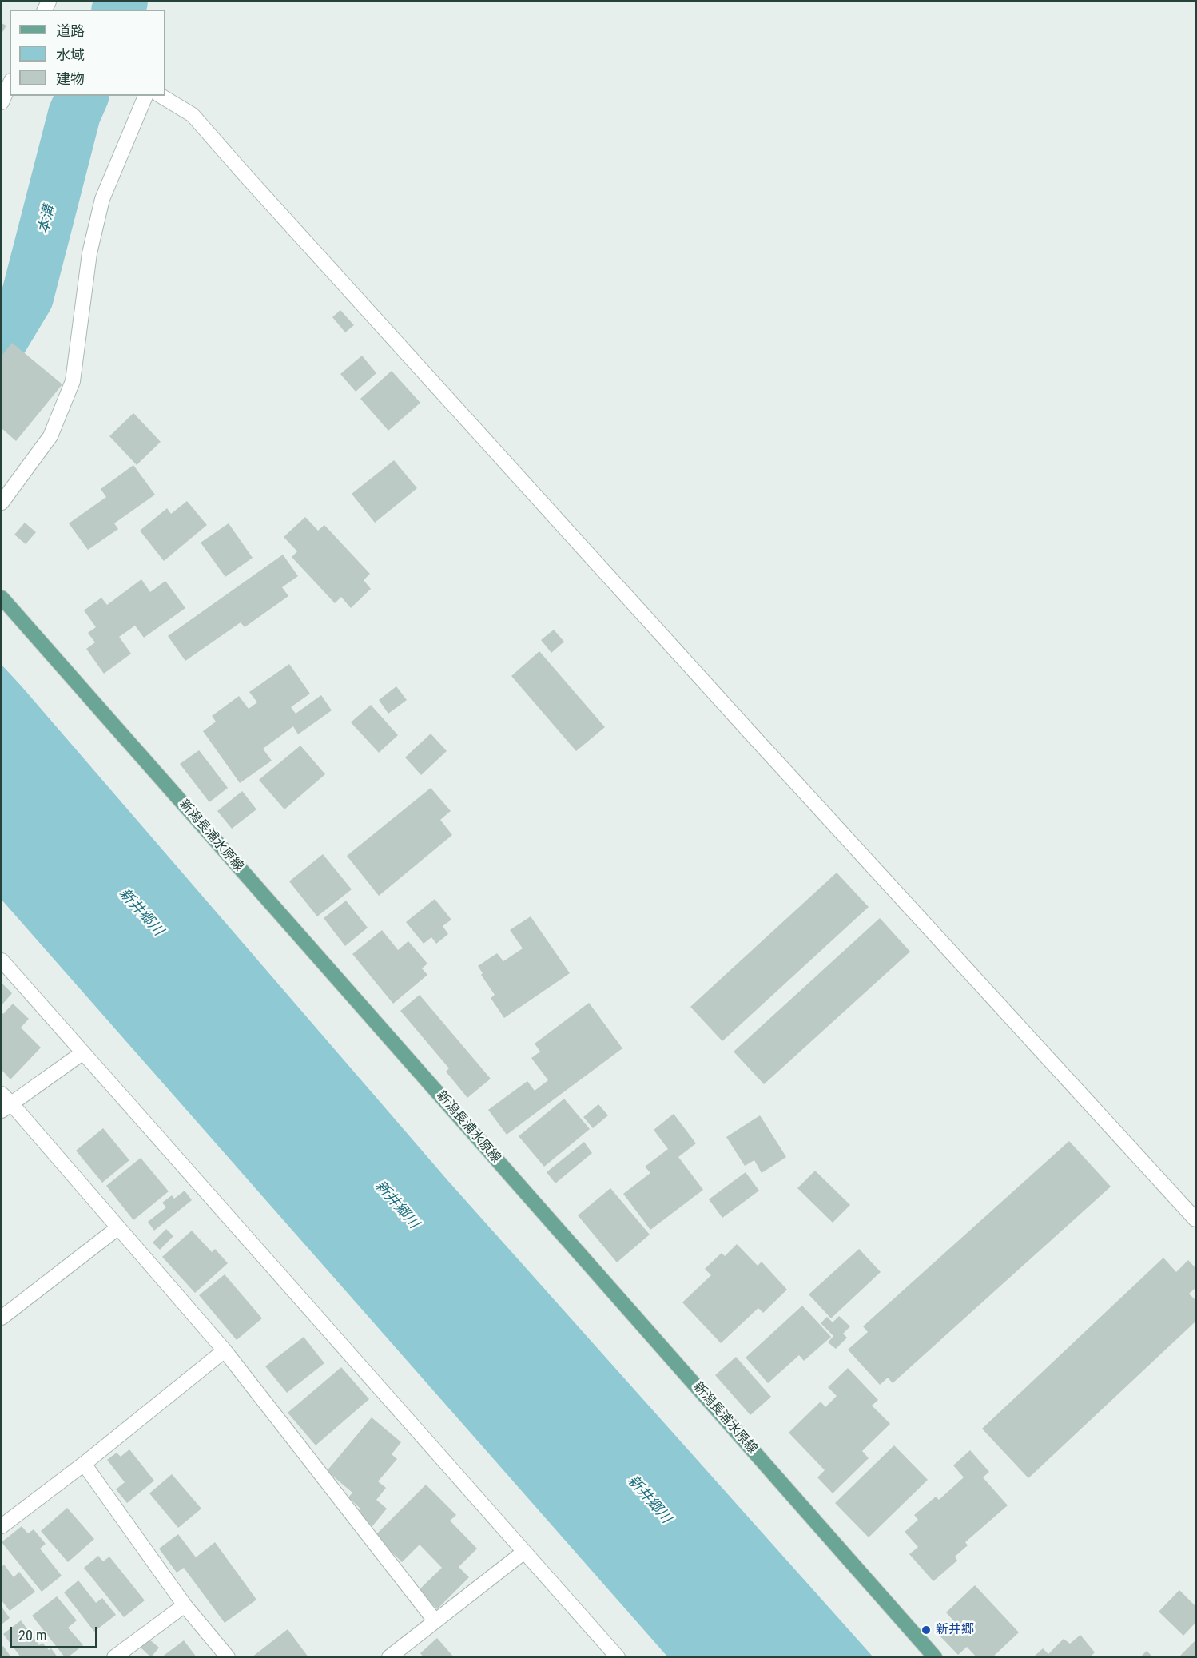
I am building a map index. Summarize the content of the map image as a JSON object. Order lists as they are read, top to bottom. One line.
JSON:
{"streets":{"main road":["新潟長浦水原線"]},"water":["本溝","新井郷川"],"places":["新井郷"],"legend":["道路","水域","建物"],"scale_bar":"20 m"}
